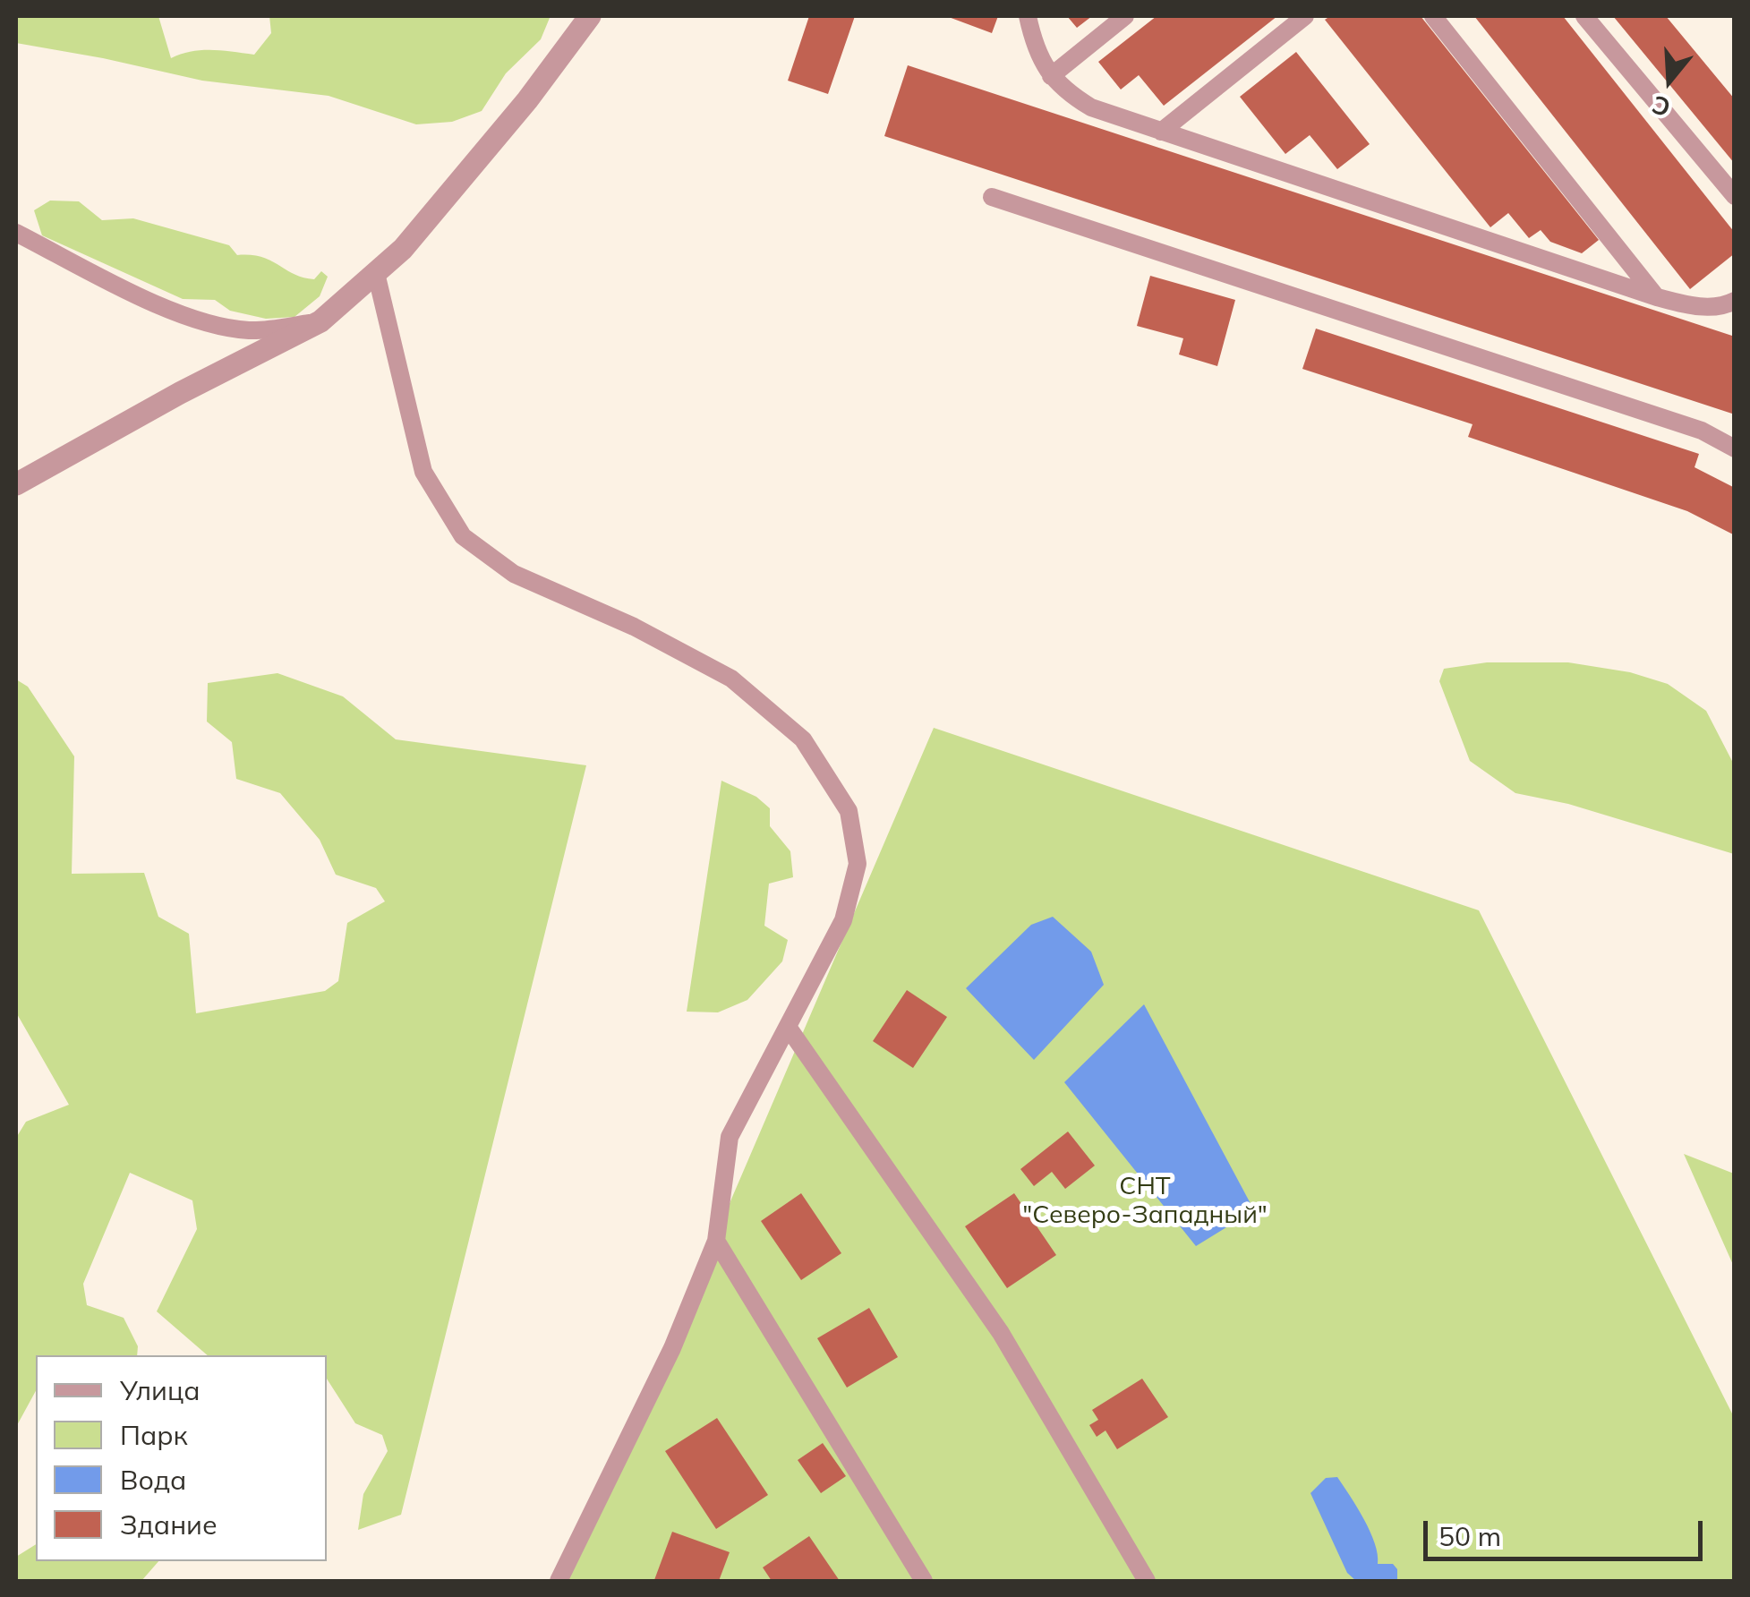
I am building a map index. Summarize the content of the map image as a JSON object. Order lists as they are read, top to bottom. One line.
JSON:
{"parks":["СНТ \"Северо-Западный\""],"legend":["Улица","Парк","Вода","Здание"],"scale_bar":"50 m","north":"bottom"}
